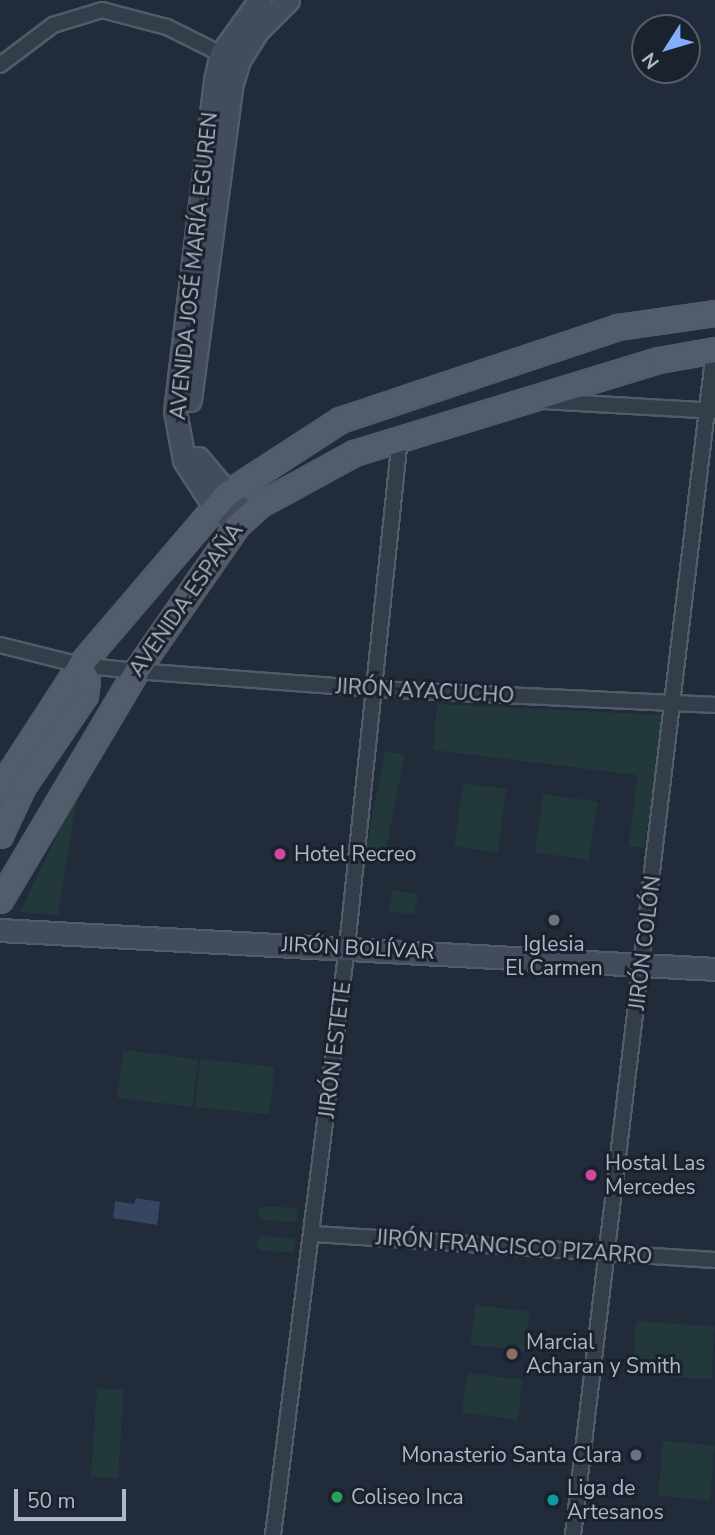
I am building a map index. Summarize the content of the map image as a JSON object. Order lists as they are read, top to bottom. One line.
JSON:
{"streets":{"main road":["AVENIDA JOSÉ MARÍA EGUREN","AVENIDA ESPAÑA","JIRÓN BOLÍVAR"],"street":["JIRÓN AYACUCHO","JIRÓN COLÓN","JIRÓN ESTETE","JIRÓN FRANCISCO PIZARRO"]},"crossings":[["AVENIDA JOSÉ MARÍA EGUREN","AVENIDA ESPAÑA"],["AVENIDA ESPAÑA","JIRÓN AYACUCHO"],["AVENIDA ESPAÑA","JIRÓN COLÓN"],["AVENIDA ESPAÑA","JIRÓN ESTETE"],["JIRÓN AYACUCHO","JIRÓN COLÓN"],["JIRÓN AYACUCHO","JIRÓN ESTETE"],["JIRÓN COLÓN","JIRÓN BOLÍVAR"],["JIRÓN COLÓN","JIRÓN FRANCISCO PIZARRO"],["JIRÓN BOLÍVAR","JIRÓN ESTETE"],["JIRÓN ESTETE","JIRÓN FRANCISCO PIZARRO"]],"places":["Hotel Recreo","Iglesia El Carmen","Hostal Las Mercedes","Marcial Acharan y Smith","Monasterio Santa Clara","Coliseo Inca","Liga de Artesanos"],"scale_bar":"50 m","north":"bottom left"}
